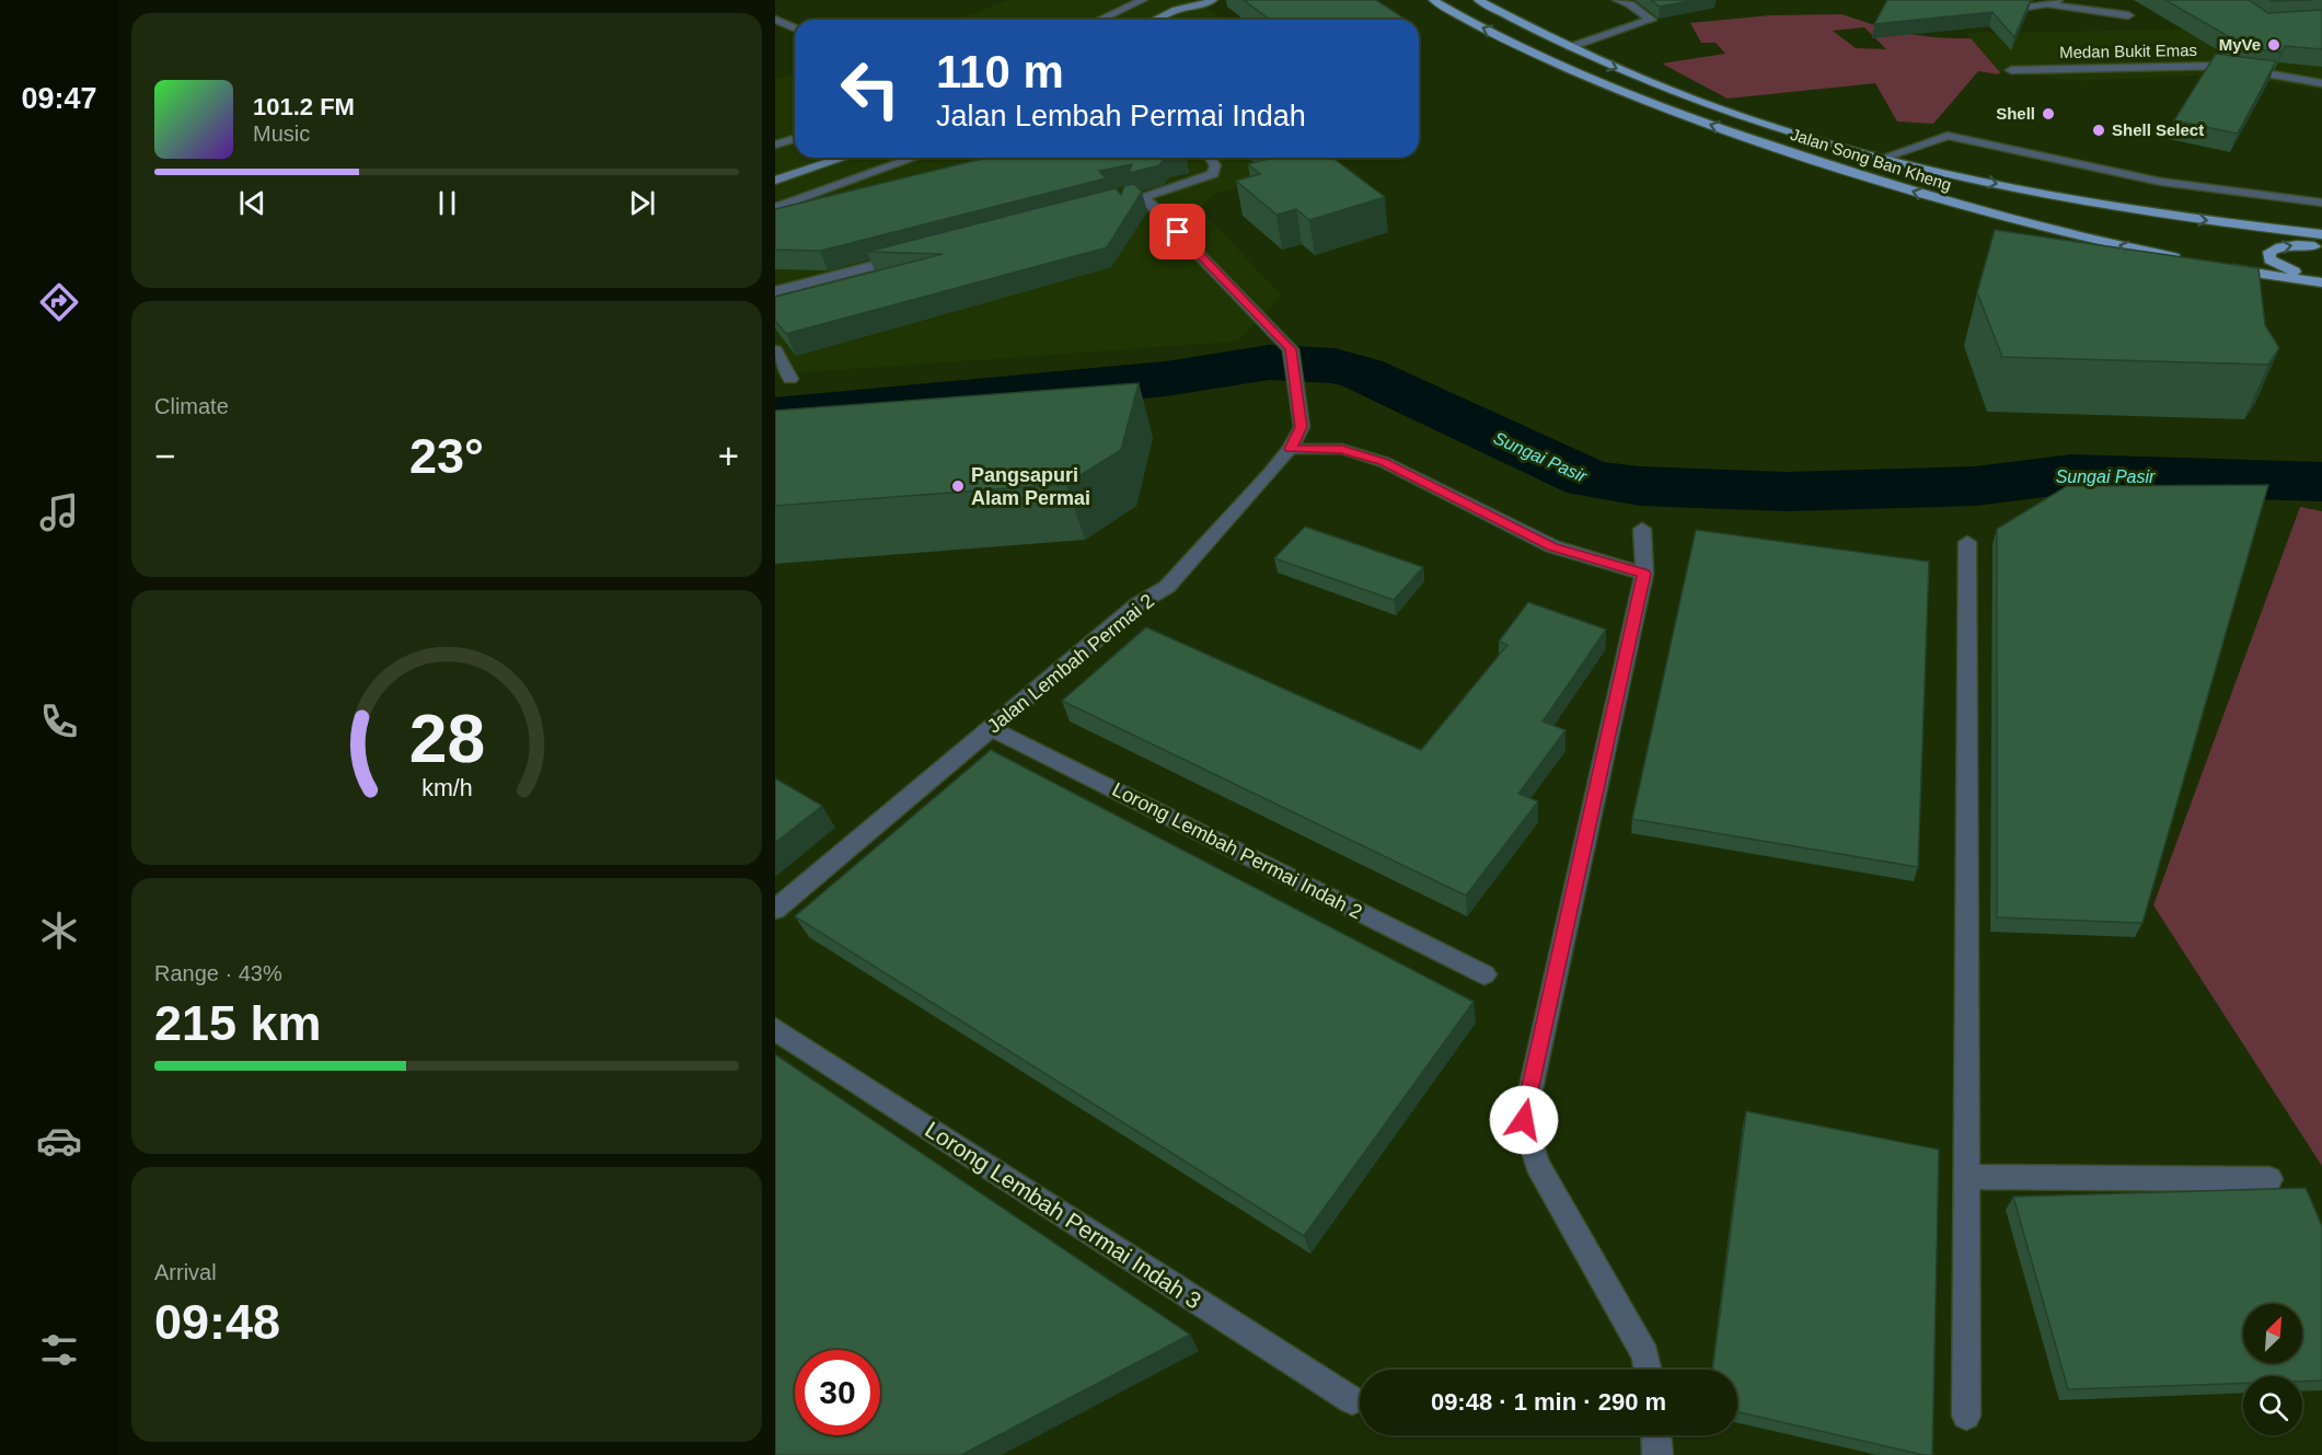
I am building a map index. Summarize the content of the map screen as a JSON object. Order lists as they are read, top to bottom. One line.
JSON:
{"streets":{"main road":["Jalan Song Ban Kheng"],"street":["Medan Bukit Emas","Jalan Lembah Permai 2","Lorong Lembah Permai Indah 2","Lorong Lembah Permai Indah 3"]},"crossings":[["Jalan Lembah Permai 2","Lorong Lembah Permai Indah 2"]],"water":["Sungai Pasir"],"places":["MyVe","Shell","Shell Select","Pangsapuri Alam Permai"],"north":"top right","page":{"tabs":"09:47","turn":["110 m","Jalan Lembah Permai Indah"],"song":["101.2 FM","Music"],"tile":["Climate",["Range · 43%","215 km"],["Arrival","09:48"]],"heat":["−","23°","+"],"limit":"30","trip":"09:48 · 1 min · 290 m","gauge":["28","km/h"]}}
